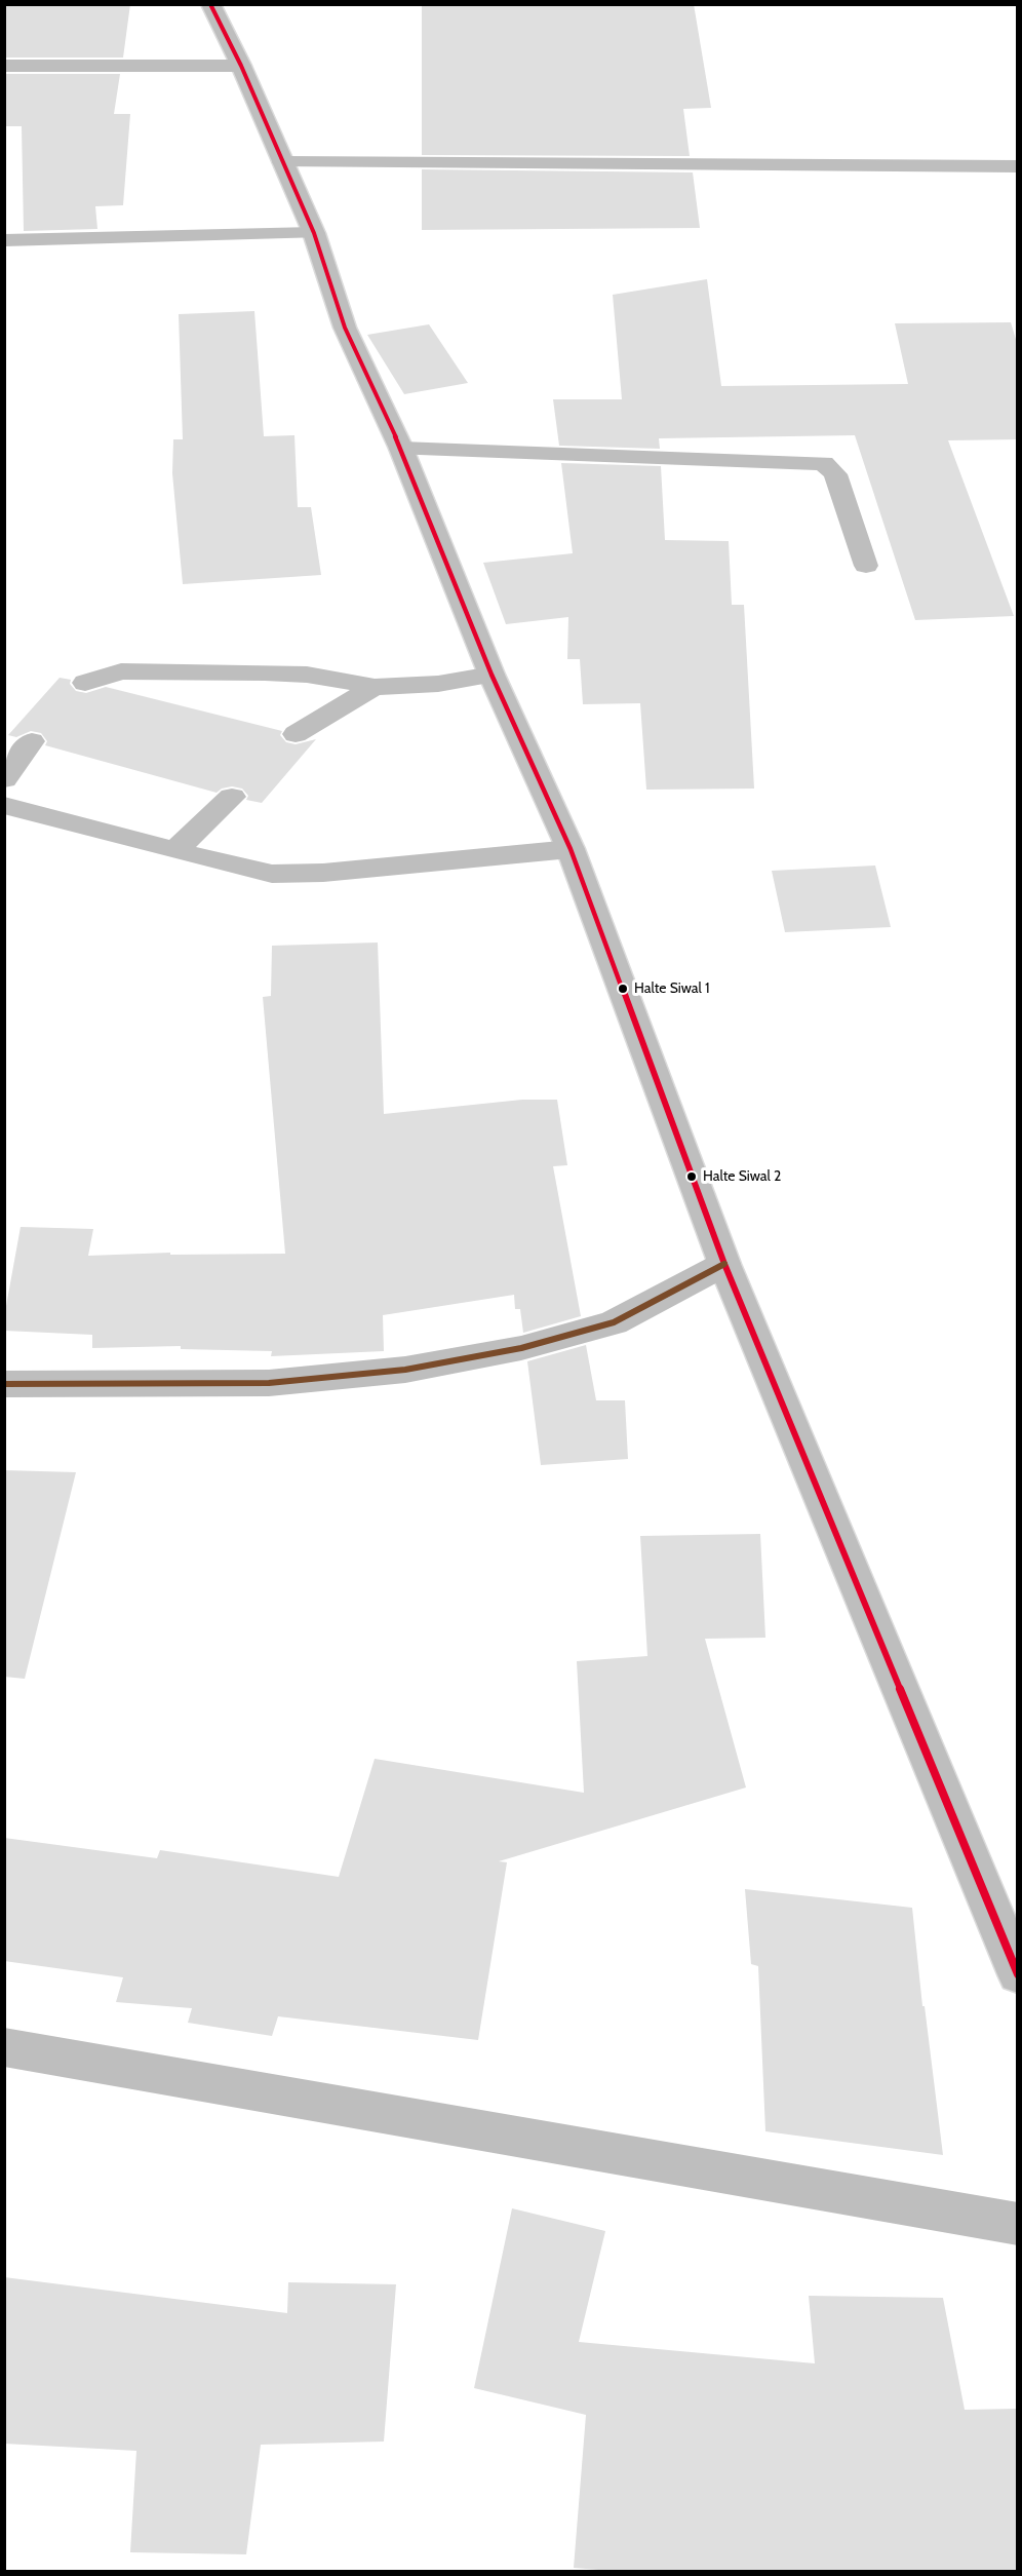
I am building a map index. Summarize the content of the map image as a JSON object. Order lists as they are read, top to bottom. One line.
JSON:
{"places":["Halte Siwal 1","Halte Siwal 2"]}
